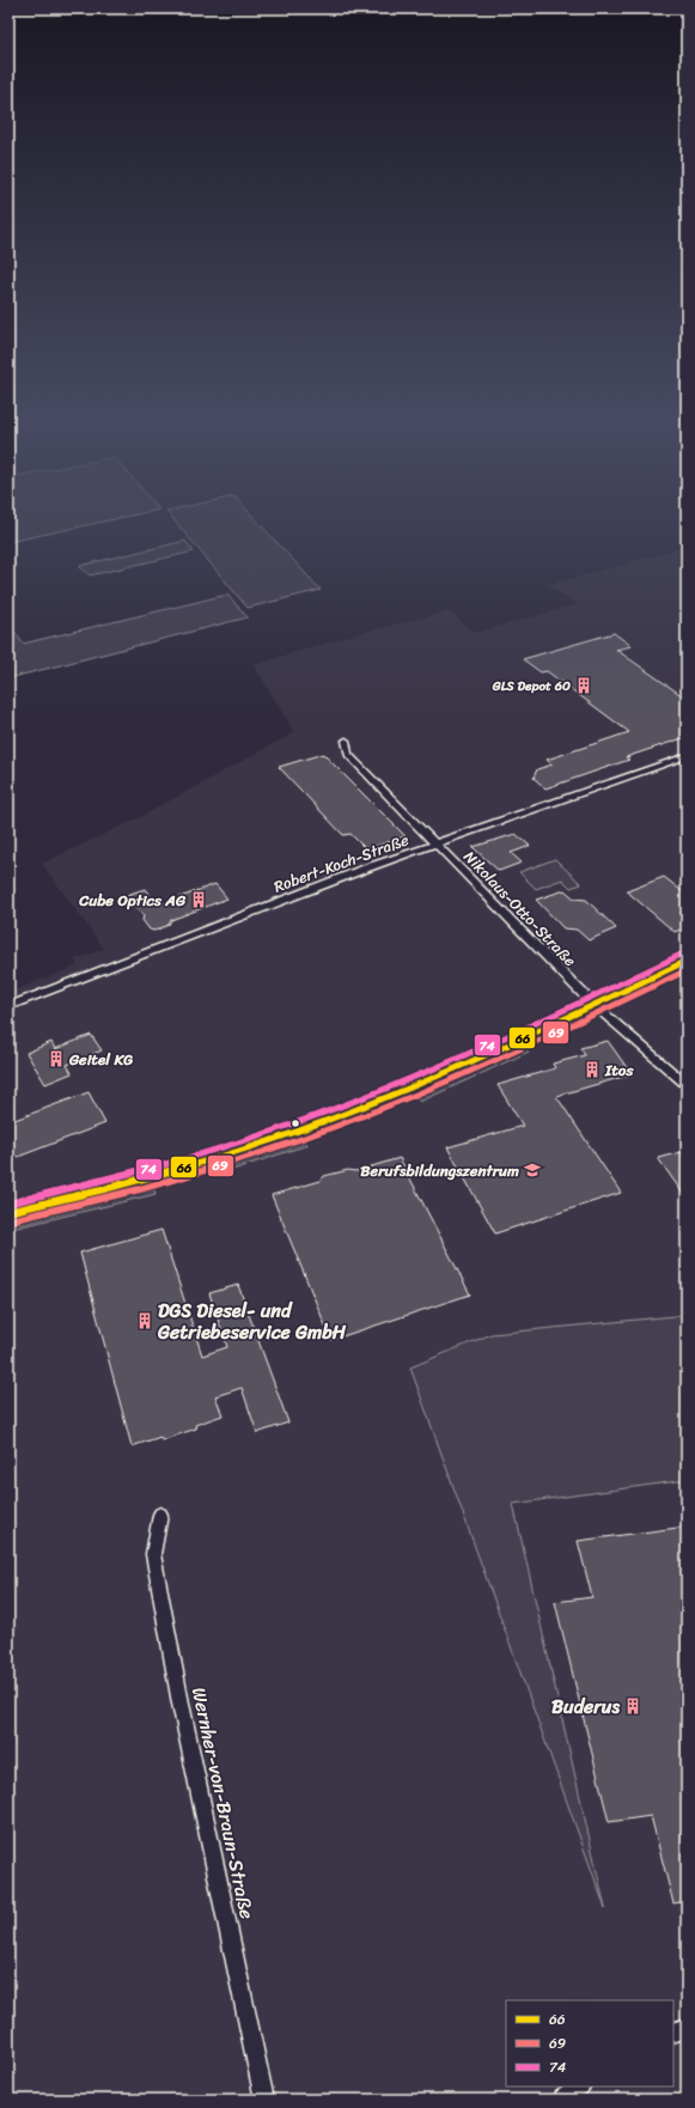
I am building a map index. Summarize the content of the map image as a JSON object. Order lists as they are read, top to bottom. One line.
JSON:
{"streets":{"street":["Robert-Koch-Straße","Nikolaus-Otto-Straße","Wernher-von-Braun-Straße"]},"crossings":[["Robert-Koch-Straße","Nikolaus-Otto-Straße"]],"places":{"building":["GLS Depot 60","Cube Optics AG","Geitel KG","Itos","DGS Diesel- und Getriebeservice GmbH","Buderus"],"school or university":["Berufsbildungszentrum"]},"lines":["transit line 74","transit line 66","transit line 69"],"legend":["66","69","74"]}
